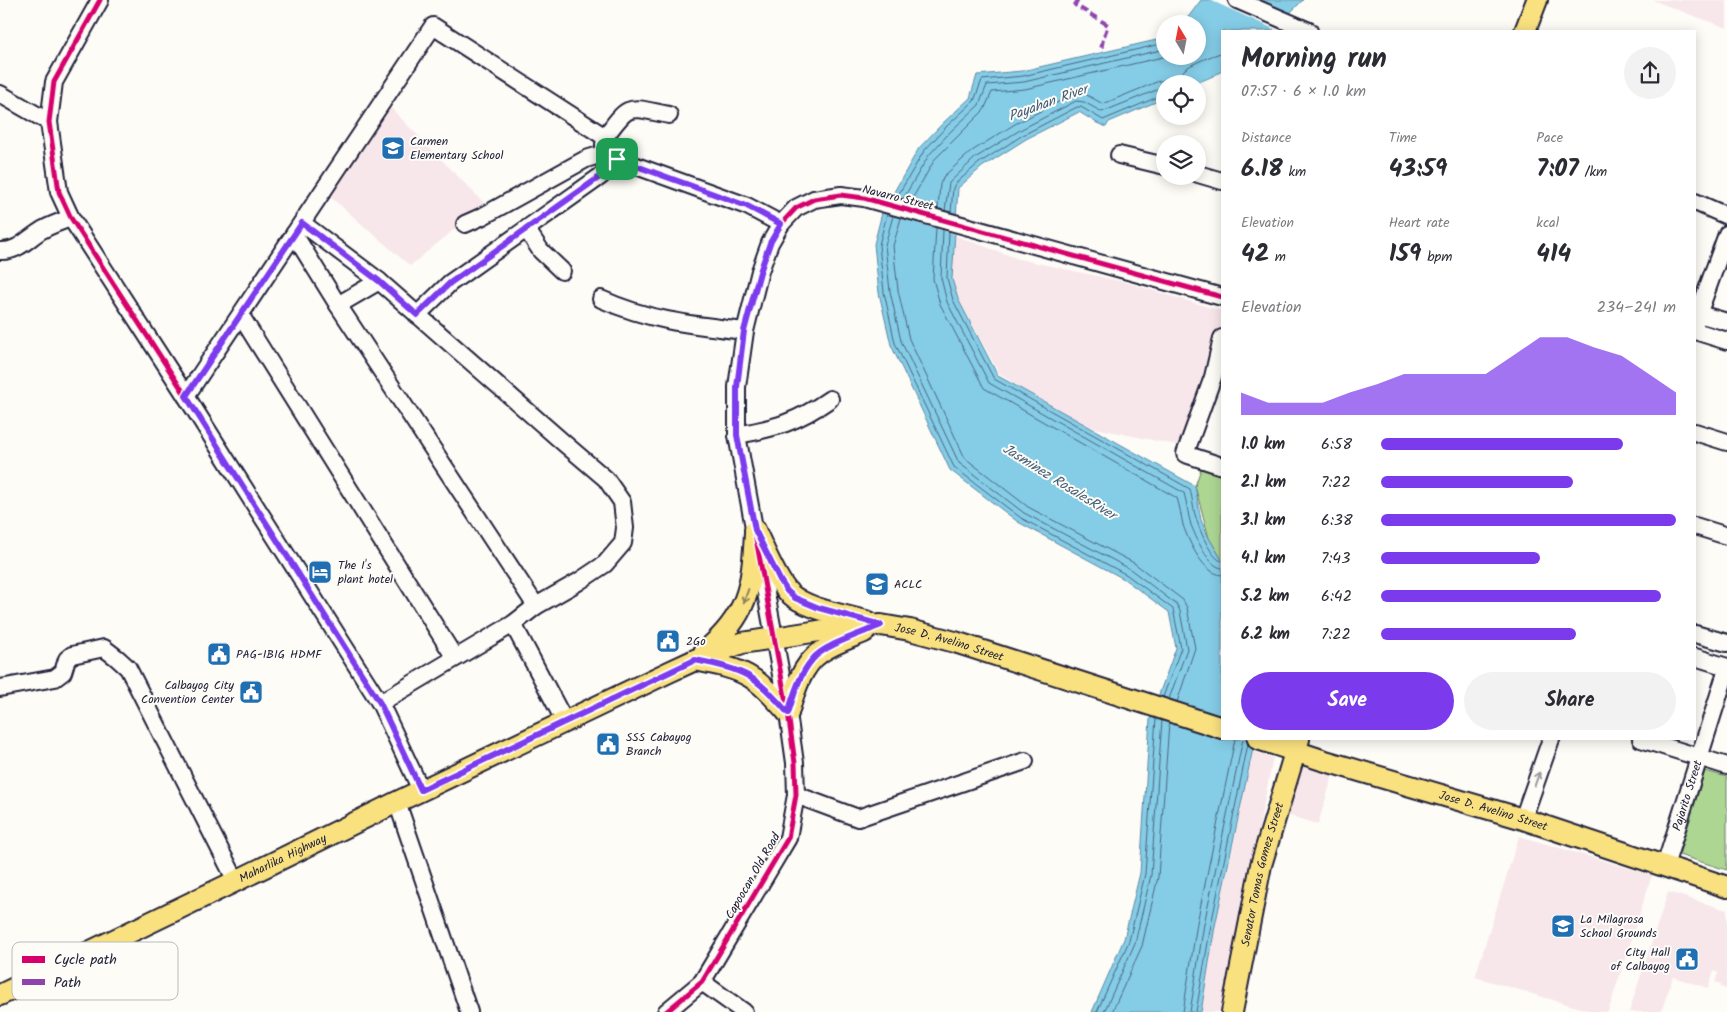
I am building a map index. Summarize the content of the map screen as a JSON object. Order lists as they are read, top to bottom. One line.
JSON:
{"streets":{"main road":["Jose D. Avelino Street","Maharlika Highway","Senator Tomas Gomez Street"],"street":["Navarro Street","Pajarito Street","Capoocan Old Road"]},"crossings":[["Navarro Street","Jose D. Avelino Street"],["Navarro Street","Capoocan Old Road"],["Jose D. Avelino Street","Pajarito Street"],["Jose D. Avelino Street","Maharlika Highway"],["Jose D. Avelino Street","Senator Tomas Gomez Street"],["Jose D. Avelino Street","Capoocan Old Road"]],"water":["Payahan River","Jasminez RosalesRiver"],"places":{"school or university":["Carmen Elementary School","ACLC","La Milagrosa School Grounds"],"hotel":["The I's plant hotel"],"public building":["2Go","PAG-IBIG HDMF","Calbayog City Convention Center","SSS Cabayog Branch","City Hall of Calbayog"]},"legend":["Cycle path","Path"],"north":"top","page":{"heading":["Morning run","07:57 · 6 × 1.0 km"],"stats":[["Distance","6.18 km"],["Time","43:59"],["Pace","7:07 /km"],["Elevation","42 m"],["Heart rate","159 bpm"],["kcal","414"]],"chart":["Elevation","234–241 m"],"list":[{"name":"1.0 km","note":"6:58"},{"name":"2.1 km","note":"7:22"},{"name":"3.1 km","note":"6:38"},{"name":"4.1 km","note":"7:43"},{"name":"5.2 km","note":"6:42"},{"name":"6.2 km","note":"7:22"}],"buttons":["Save","Share"]}}
